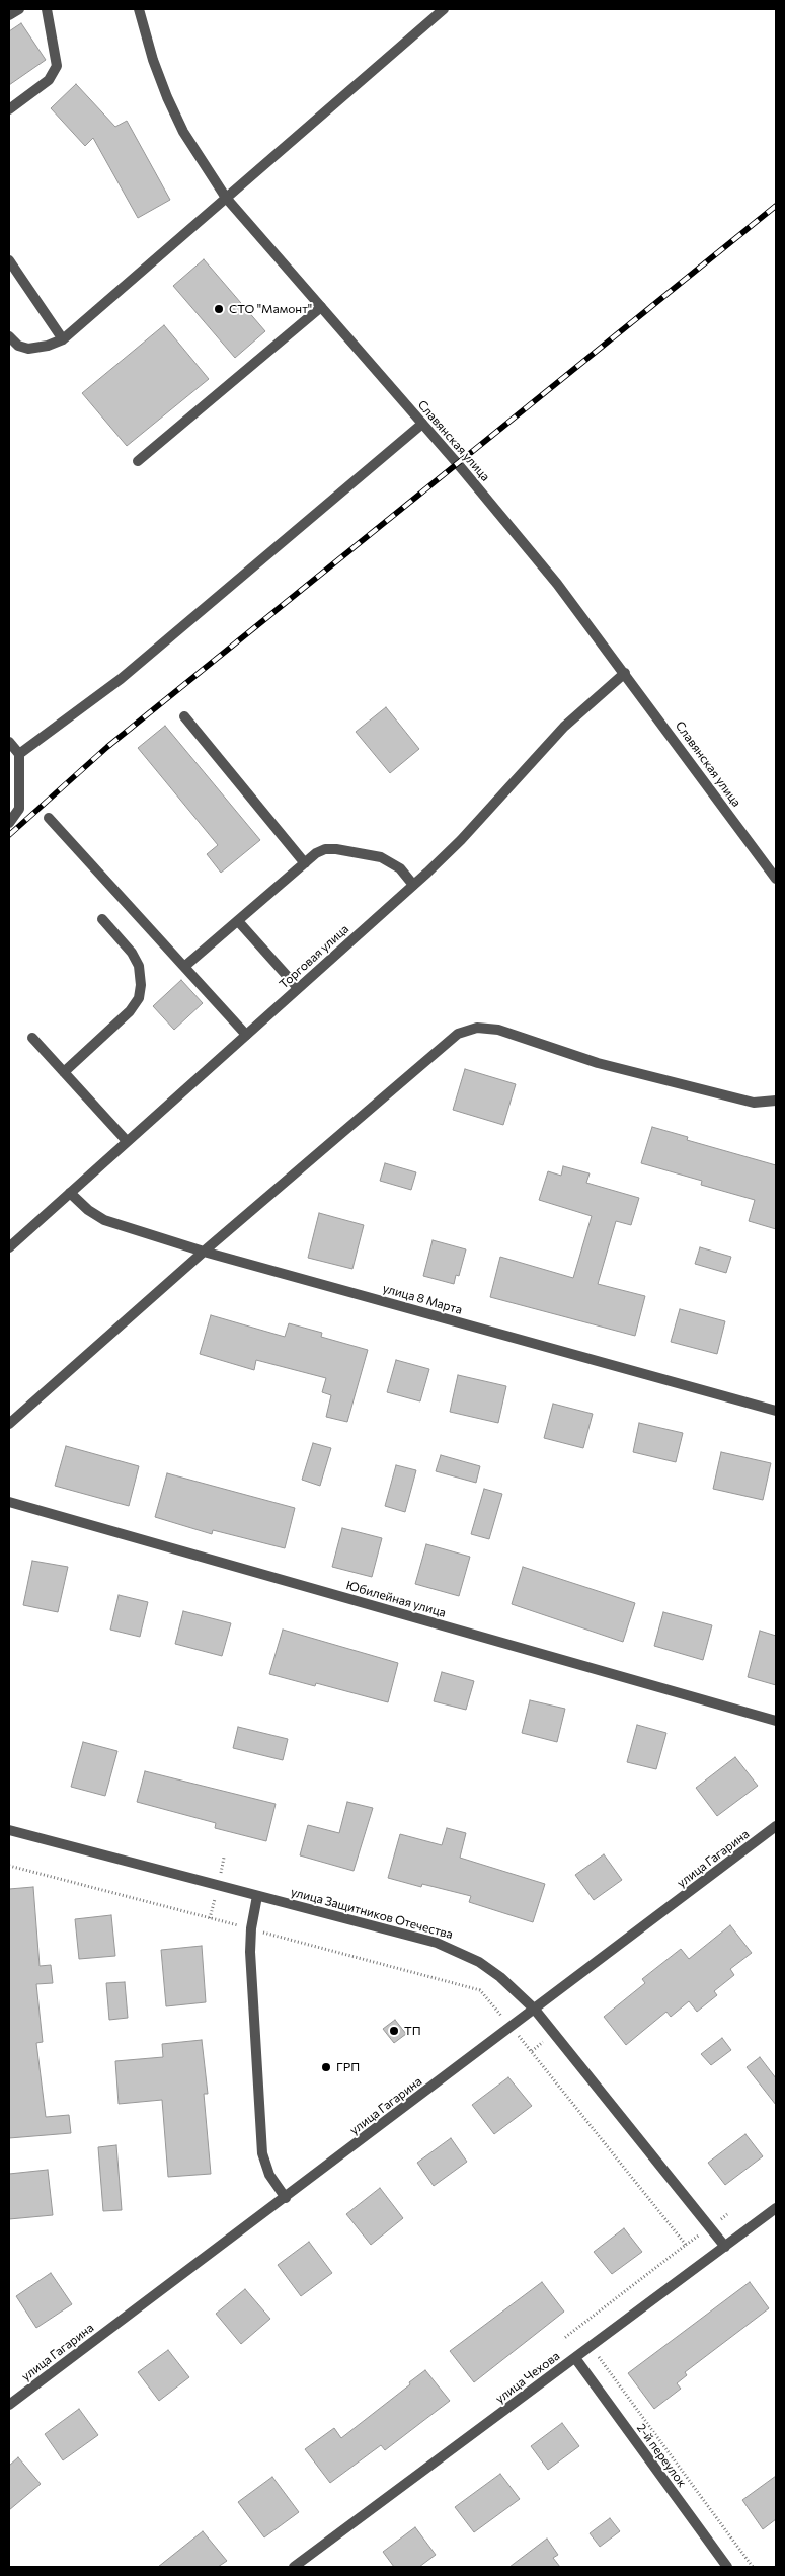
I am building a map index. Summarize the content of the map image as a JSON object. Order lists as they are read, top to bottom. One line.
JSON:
{"streets":{"street":["Славянская улица","Торговая улица","улица 8 Марта","Юбилейная улица","улица Гагарина","улица Защитников Отечества","улица Чехова","2-й переулок"]},"crossings":[["Славянская улица","Торговая улица"],["Торговая улица","улица 8 Марта"],["улица Гагарина","улица Защитников Отечества"],["улица Защитников Отечества","улица Чехова"],["улица Чехова","2-й переулок"]],"places":["СТО \"Мамонт\"","ТП","ГРП"]}
